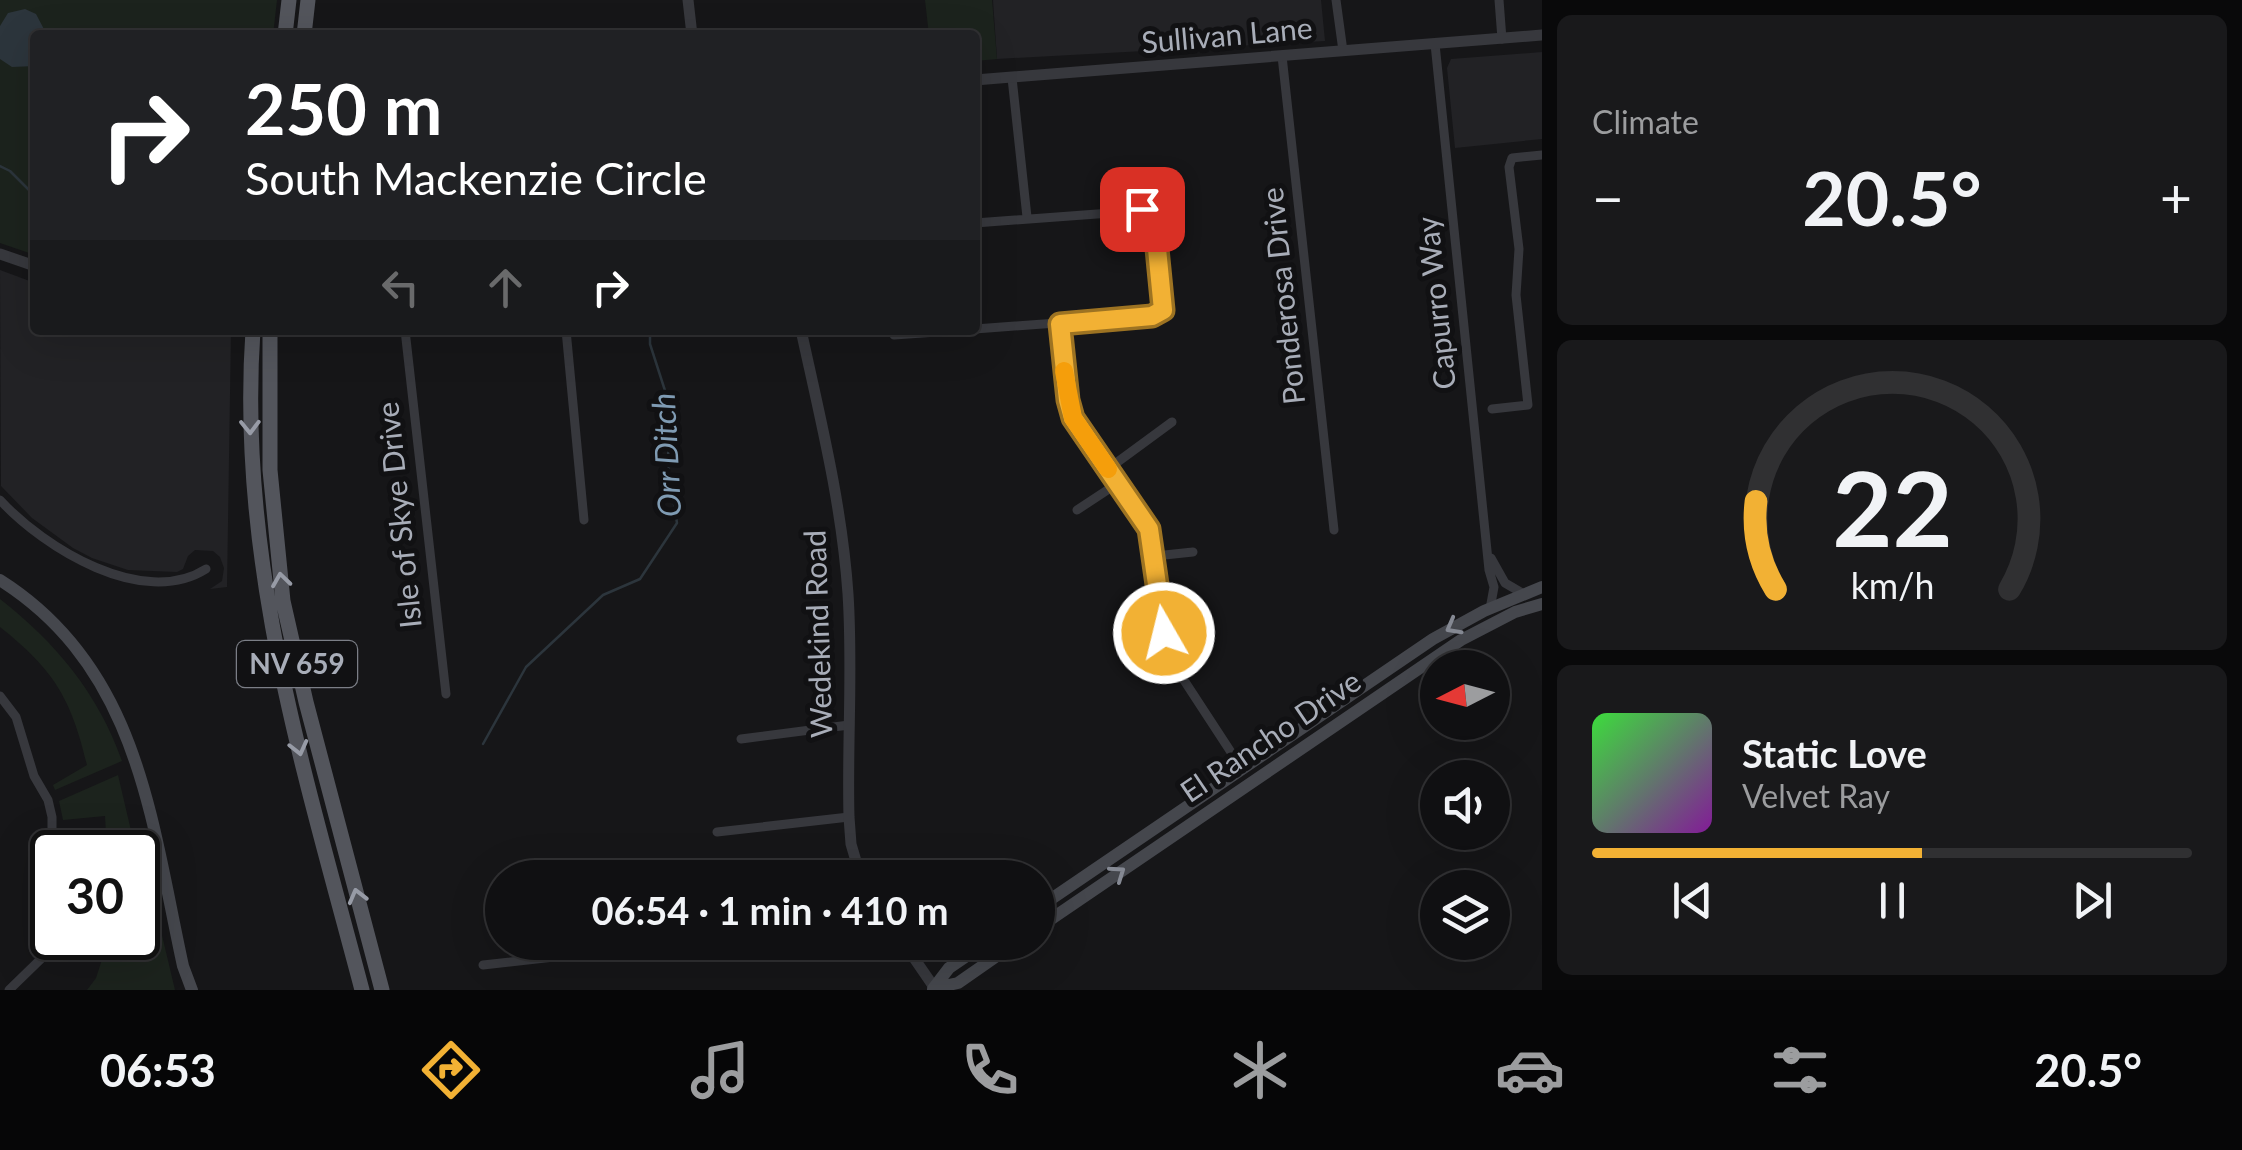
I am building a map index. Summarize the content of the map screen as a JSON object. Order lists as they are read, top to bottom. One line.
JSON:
{"streets":{"main road":["NV 659","El Rancho Drive"],"street":["Sullivan Lane","Ponderosa Drive","Capurro Way","Isle of Skye Drive","Wedekind Road"]},"crossings":[["Sullivan Lane","Ponderosa Drive"],["Sullivan Lane","Capurro Way"],["Capurro Way","El Rancho Drive"]],"water":["Orr Ditch"],"north":"left","page":{"tile":"Climate","turn":["250 m","South Mackenzie Circle"],"heat":["−","20.5°","+"],"song":["Static Love","Velvet Ray"],"limit":"30","trip":"06:54 · 1 min · 410 m","tabs":["06:53","20.5°"],"gauge":["22","km/h"]}}
